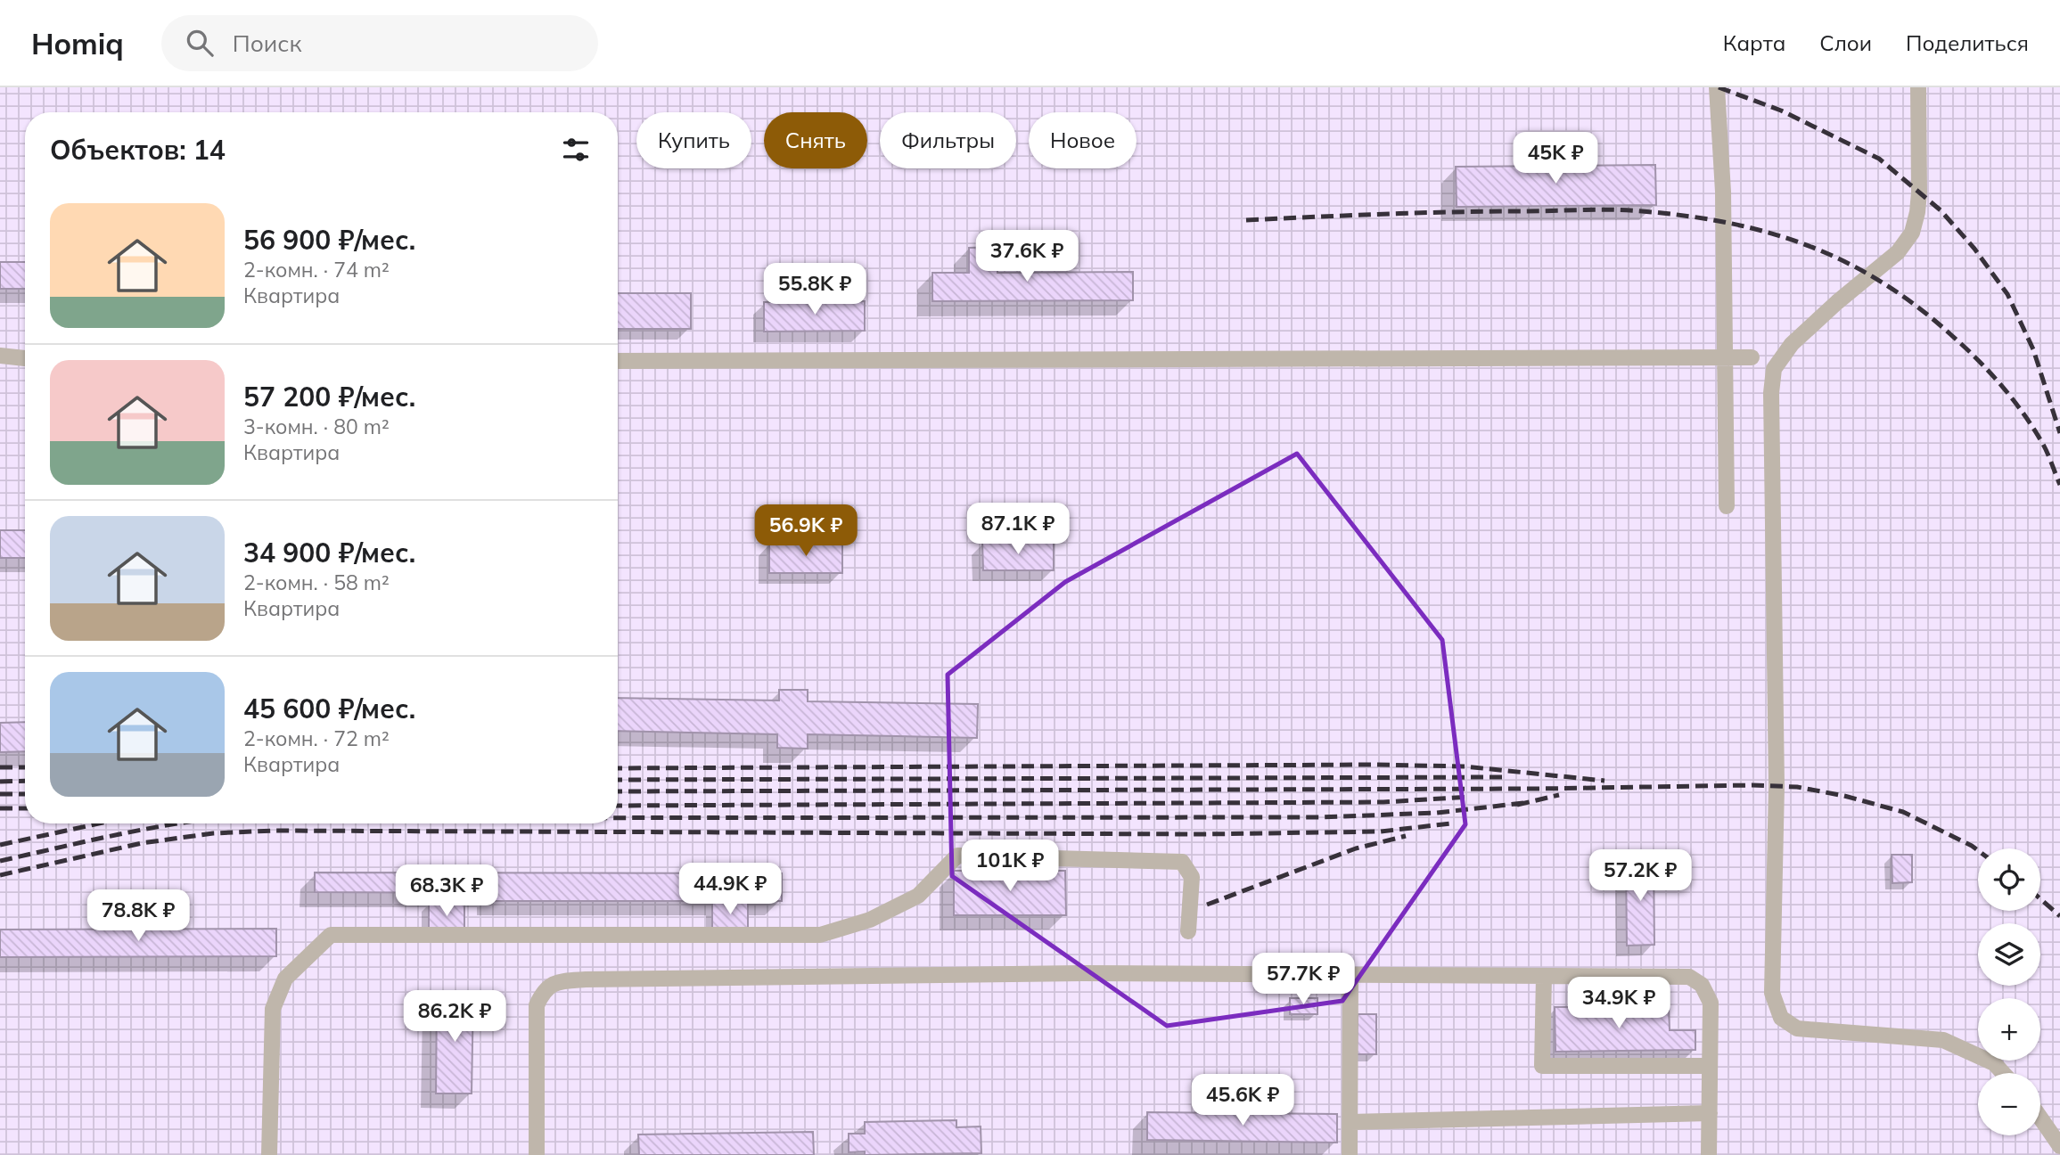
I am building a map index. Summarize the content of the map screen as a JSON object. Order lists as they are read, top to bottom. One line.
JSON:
{"page":{"header":"Homiq","search":"Поиск","nav":["Карта","Слои","Поделиться"],"chip":["Купить","Снять","Фильтры","Новое"],"heading":"Объектов: 14","price":["45K ₽","37.6K ₽","55.8K ₽","87.1K ₽","56.9K ₽","101K ₽","57.2K ₽","44.9K ₽","68.3K ₽","78.8K ₽","57.7K ₽","34.9K ₽","86.2K ₽","45.6K ₽"],"list":[{"name":"56 900 ₽/мес.","note":"2-комн. · 74 m² · Квартира"},{"name":"57 200 ₽/мес.","note":"3-комн. · 80 m² · Квартира"},{"name":"34 900 ₽/мес.","note":"2-комн. · 58 m² · Квартира"},{"name":"45 600 ₽/мес.","note":"2-комн. · 72 m² · Квартира"}],"map_buttons":["+","−"]}}
